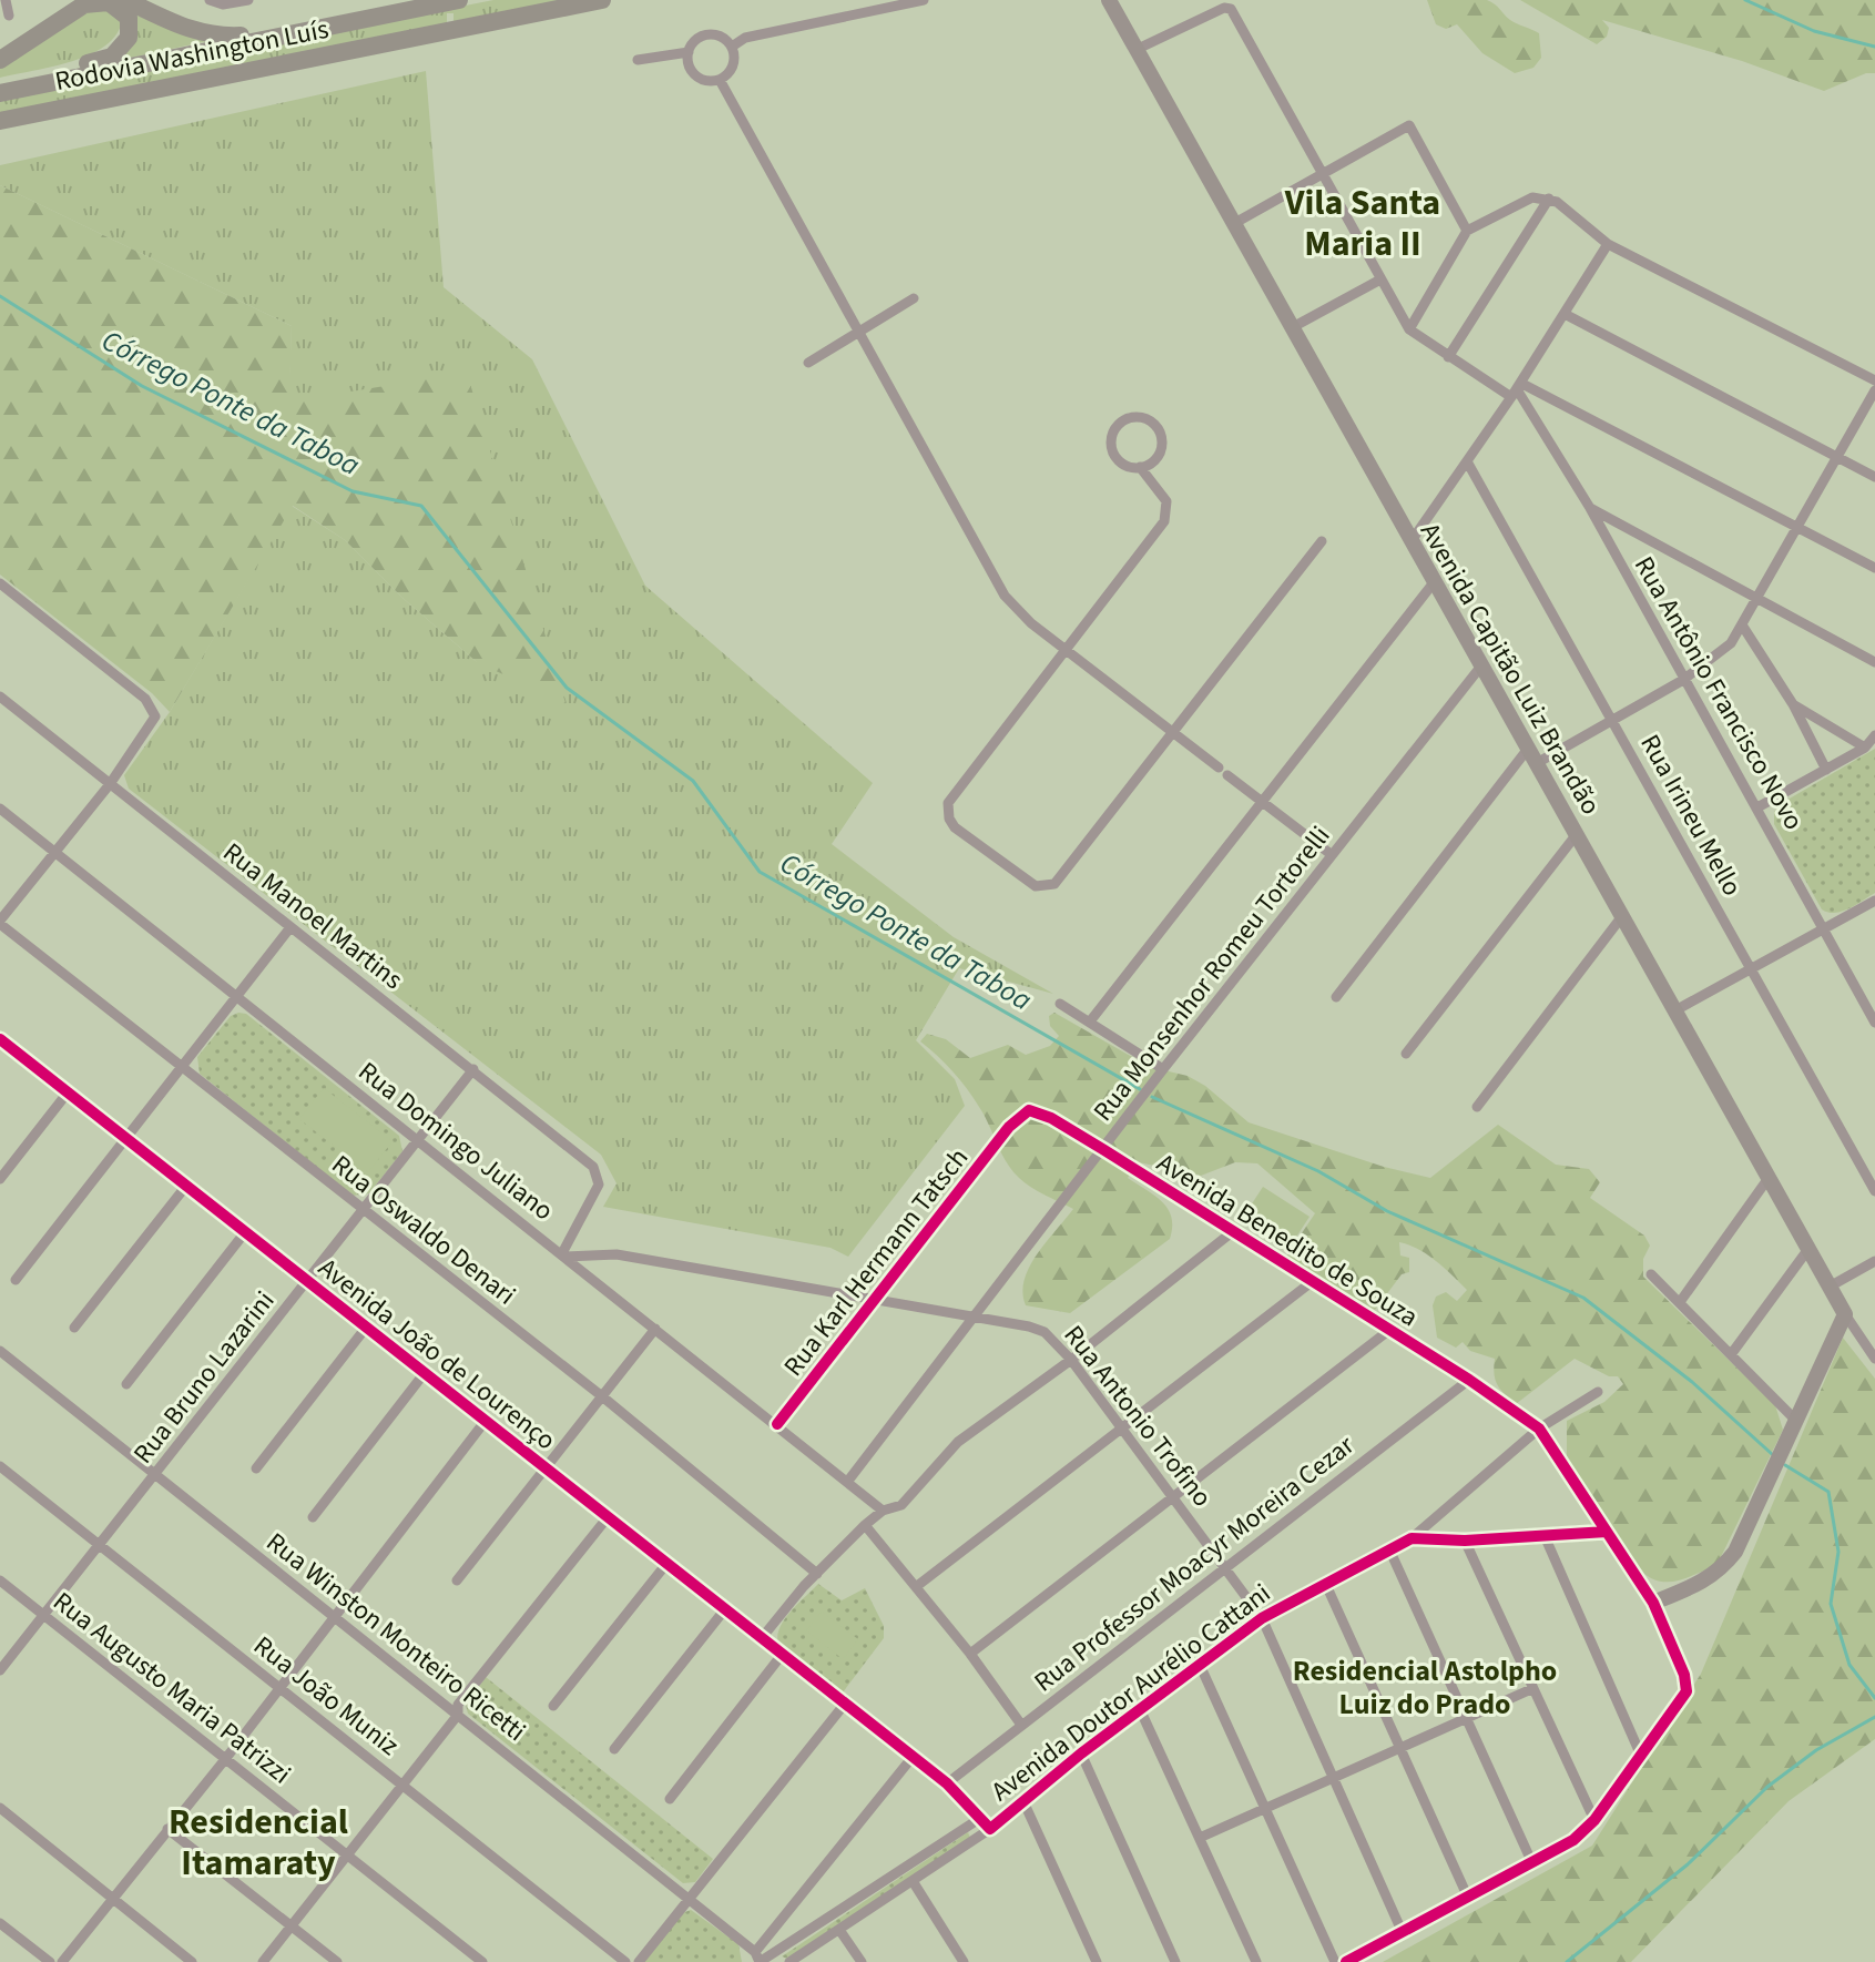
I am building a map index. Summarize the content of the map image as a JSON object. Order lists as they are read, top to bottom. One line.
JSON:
{"streets":{"highway":["Rodovia Washington Luís"],"street":["Avenida Capitão Luiz Brandão","Rua Antônio Francisco Novo","Rua Irineu Mello","Rua Manoel Martins","Rua Monsenhor Romeu Tortorelli","Rua Domingo Juliano","Rua Oswaldo Denari","Avenida Benedito de Souza","Rua Karl Hermann Tatsch","Avenida João de Lourenço","Rua Bruno Lazarini","Rua Antonio Trofino","Rua Professor Moacyr Moreira Cezar","Rua Winston Monteiro Ricetti","Rua Augusto Maria Patrizzi","Avenida Doutor Aurélio Cattani","Rua João Muniz"]},"crossings":[["Avenida Capitão Luiz Brandão","Rua Monsenhor Romeu Tortorelli"],["Rua Manoel Martins","Rua Domingo Juliano"],["Rua Manoel Martins","Rua Bruno Lazarini"],["Rua Manoel Martins","Rua Antonio Trofino"],["Rua Monsenhor Romeu Tortorelli","Rua Domingo Juliano"],["Rua Monsenhor Romeu Tortorelli","Avenida Benedito de Souza"],["Rua Monsenhor Romeu Tortorelli","Rua Antonio Trofino"],["Rua Domingo Juliano","Rua Karl Hermann Tatsch"],["Rua Domingo Juliano","Rua Bruno Lazarini"],["Rua Domingo Juliano","Rua Antonio Trofino"],["Rua Oswaldo Denari","Rua Bruno Lazarini"],["Avenida Benedito de Souza","Rua Karl Hermann Tatsch"],["Avenida Benedito de Souza","Rua Professor Moacyr Moreira Cezar"],["Rua Karl Hermann Tatsch","Rua Antonio Trofino"],["Avenida João de Lourenço","Rua Bruno Lazarini"],["Avenida João de Lourenço","Rua Professor Moacyr Moreira Cezar"],["Avenida João de Lourenço","Avenida Doutor Aurélio Cattani"],["Rua Bruno Lazarini","Rua Winston Monteiro Ricetti"],["Rua Bruno Lazarini","Rua Augusto Maria Patrizzi"],["Rua Bruno Lazarini","Rua João Muniz"],["Rua Antonio Trofino","Rua Professor Moacyr Moreira Cezar"],["Rua Antonio Trofino","Avenida Doutor Aurélio Cattani"],["Rua Winston Monteiro Ricetti","Avenida Doutor Aurélio Cattani"]],"districts":["Vila Santa Maria II","Residencial Astolpho Luiz do Prado","Residencial Itamaraty"],"water":["Córrego Ponte da Taboa"]}
